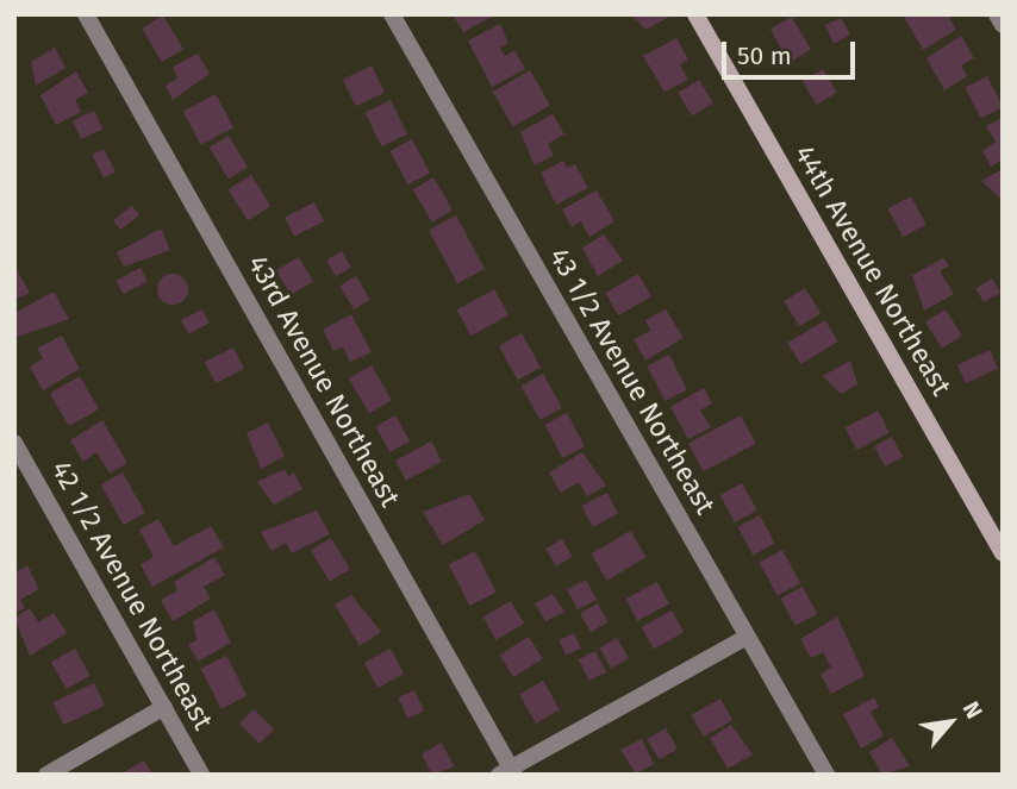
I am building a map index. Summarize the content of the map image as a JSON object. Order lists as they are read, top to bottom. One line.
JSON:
{"streets":{"street":["44th Avenue Northeast","43rd Avenue Northeast","43 1/2 Avenue Northeast","42 1/2 Avenue Northeast"]},"scale_bar":"50 m","north":"top right"}
